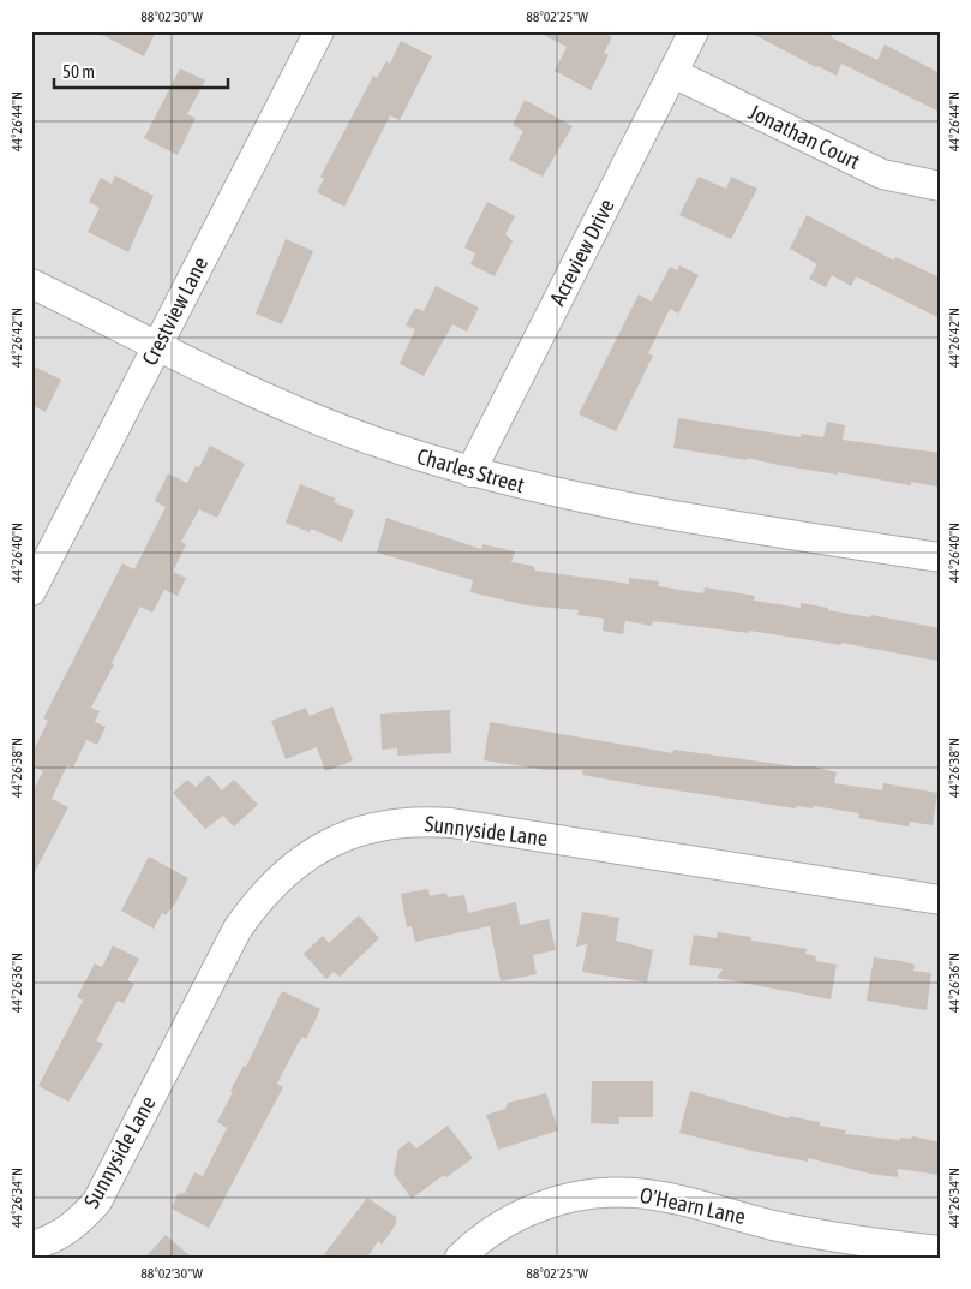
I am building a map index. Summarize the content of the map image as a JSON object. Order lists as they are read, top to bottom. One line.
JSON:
{"streets":{"street":["Jonathan Court","Acreview Drive","Crestview Lane","Charles Street","Sunnyside Lane","O'Hearn Lane"]},"crossings":[["Jonathan Court","Acreview Drive"],["Acreview Drive","Charles Street"],["Crestview Lane","Charles Street"]],"scale_bar":"50 m","coordinates":["88°02'30\"W","88°02'25\"W","44°26'44\"N","44°26'42\"N","44°26'40\"N","44°26'38\"N","44°26'36\"N","44°26'34\"N"]}
